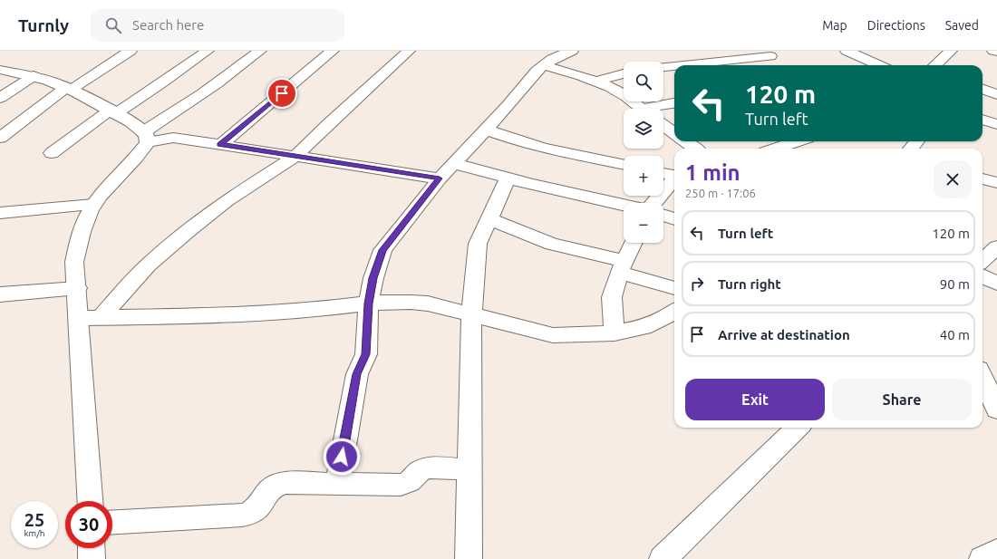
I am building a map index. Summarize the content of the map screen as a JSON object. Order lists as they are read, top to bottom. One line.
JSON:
{"page":{"header":"Turnly","search":"Search here","nav":["Map","Directions","Saved"],"map_buttons":["+","−"],"turn":["120 m","Turn left"],"heading":["1 min","250 m · 17:06"],"list":[{"name":"Turn left","value":"120 m"},{"name":"Turn right","value":"90 m"},{"name":"Arrive at destination","value":"40 m"}],"buttons":["Exit","Share"],"speed":"25 km/h","limit":"30"}}
